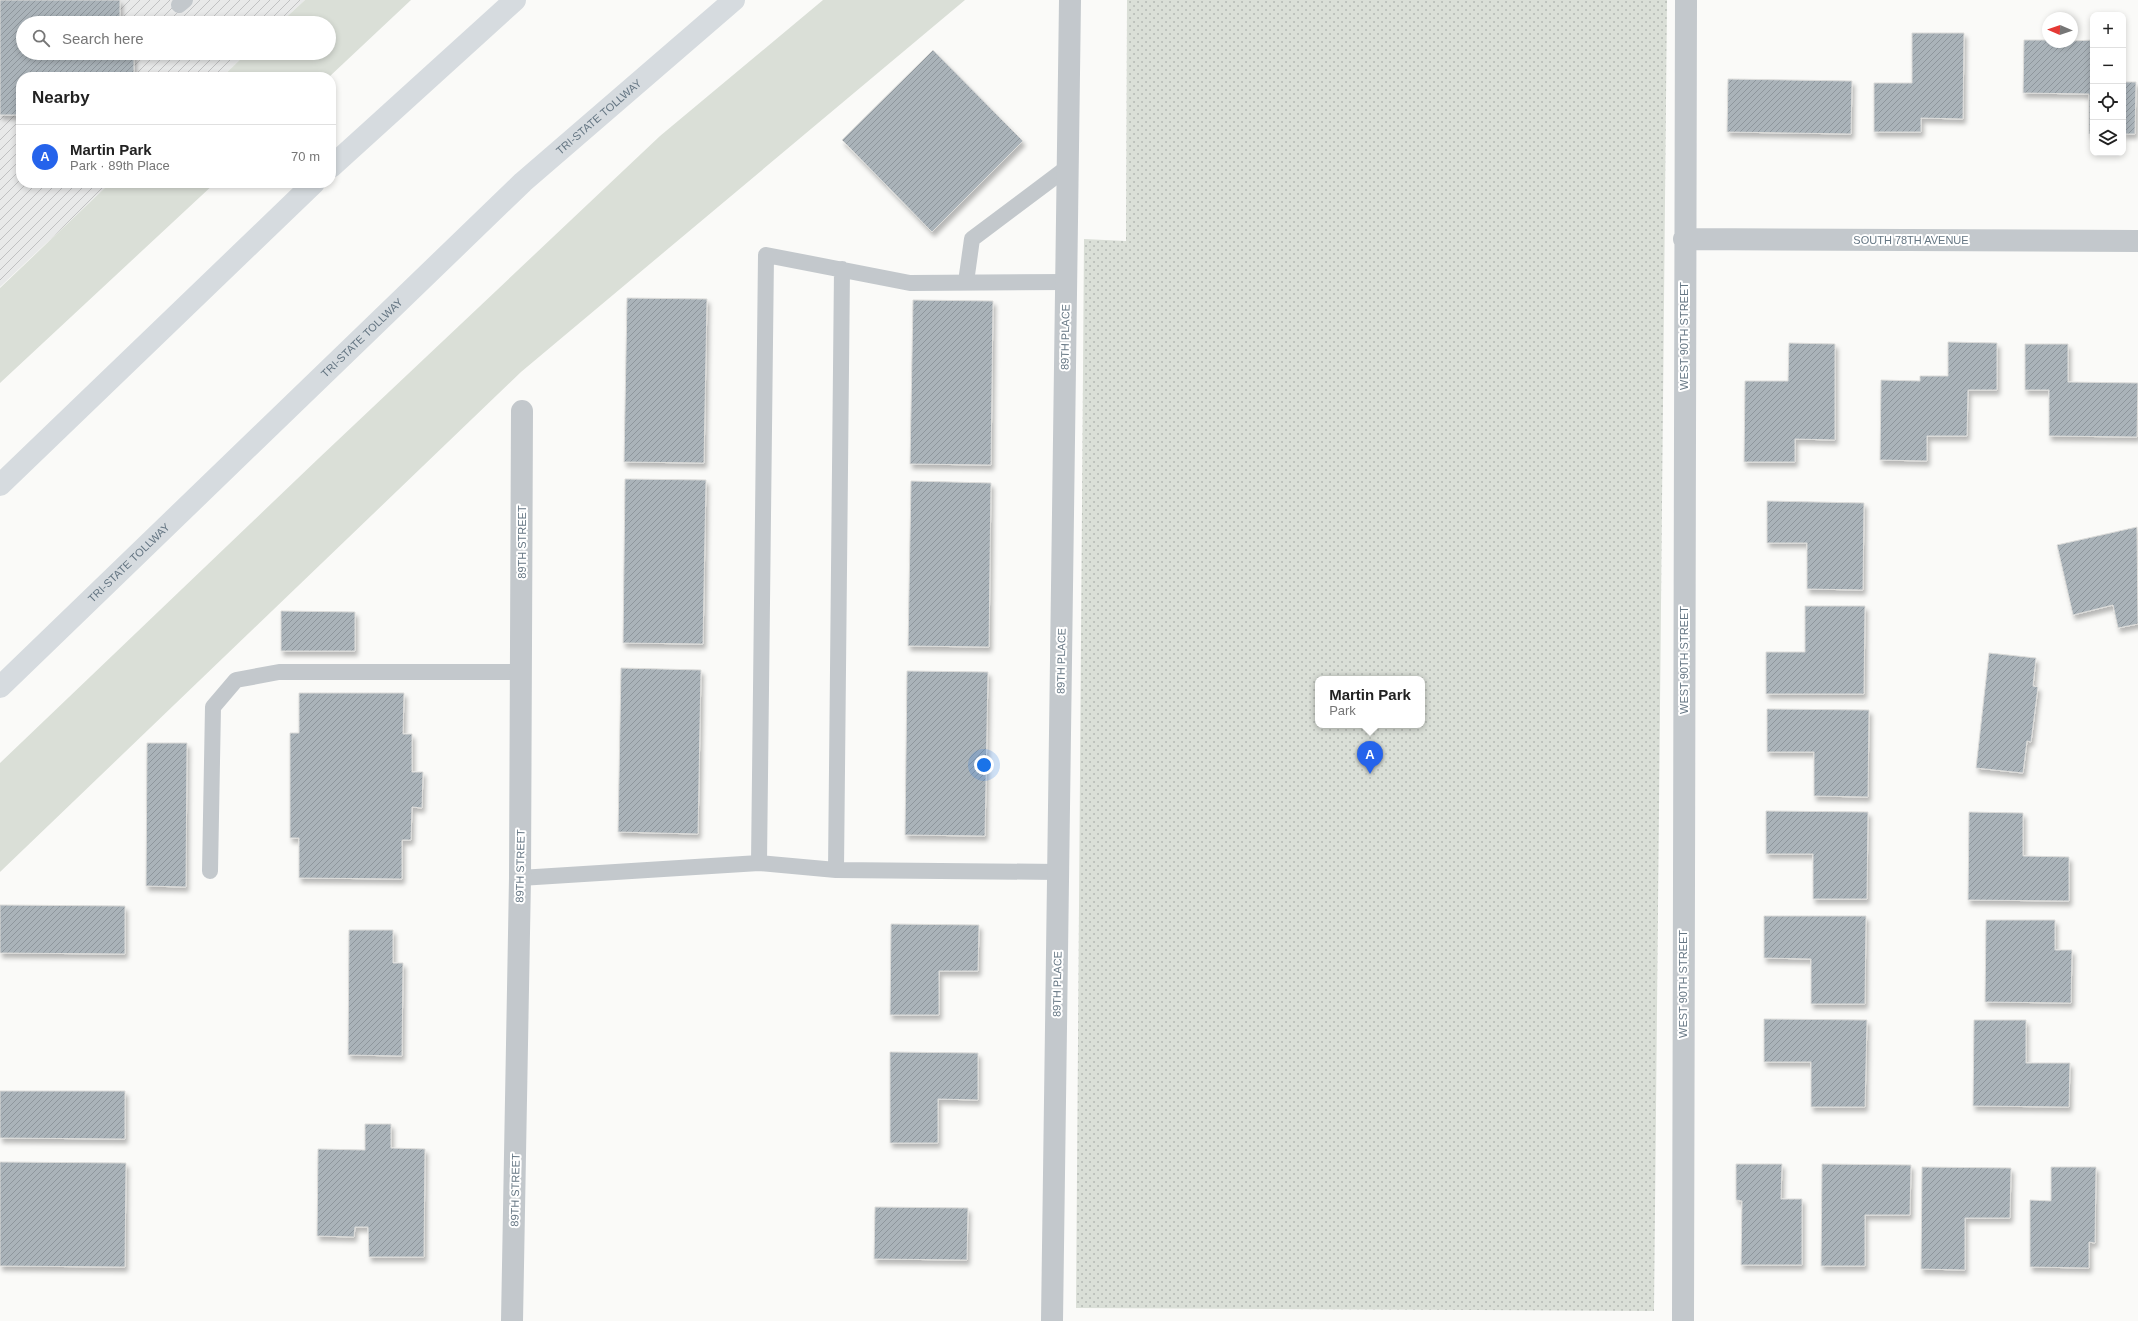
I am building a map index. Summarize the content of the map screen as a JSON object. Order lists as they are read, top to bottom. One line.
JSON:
{"streets":{"highway":["TRI-STATE TOLLWAY"],"street":["SOUTH 78TH AVENUE","WEST 90TH STREET","89TH PLACE","89TH STREET"]},"crossings":[["SOUTH 78TH AVENUE","WEST 90TH STREET"]],"north":"left","page":{"map_buttons":["+","−"],"search":"Search here","heading":"Nearby","list":[{"mark":"A","name":"Martin Park","note":"Park · 89th Place","value":"70 m"}],"popup":["Martin Park","Park"],"pins":"A"}}
